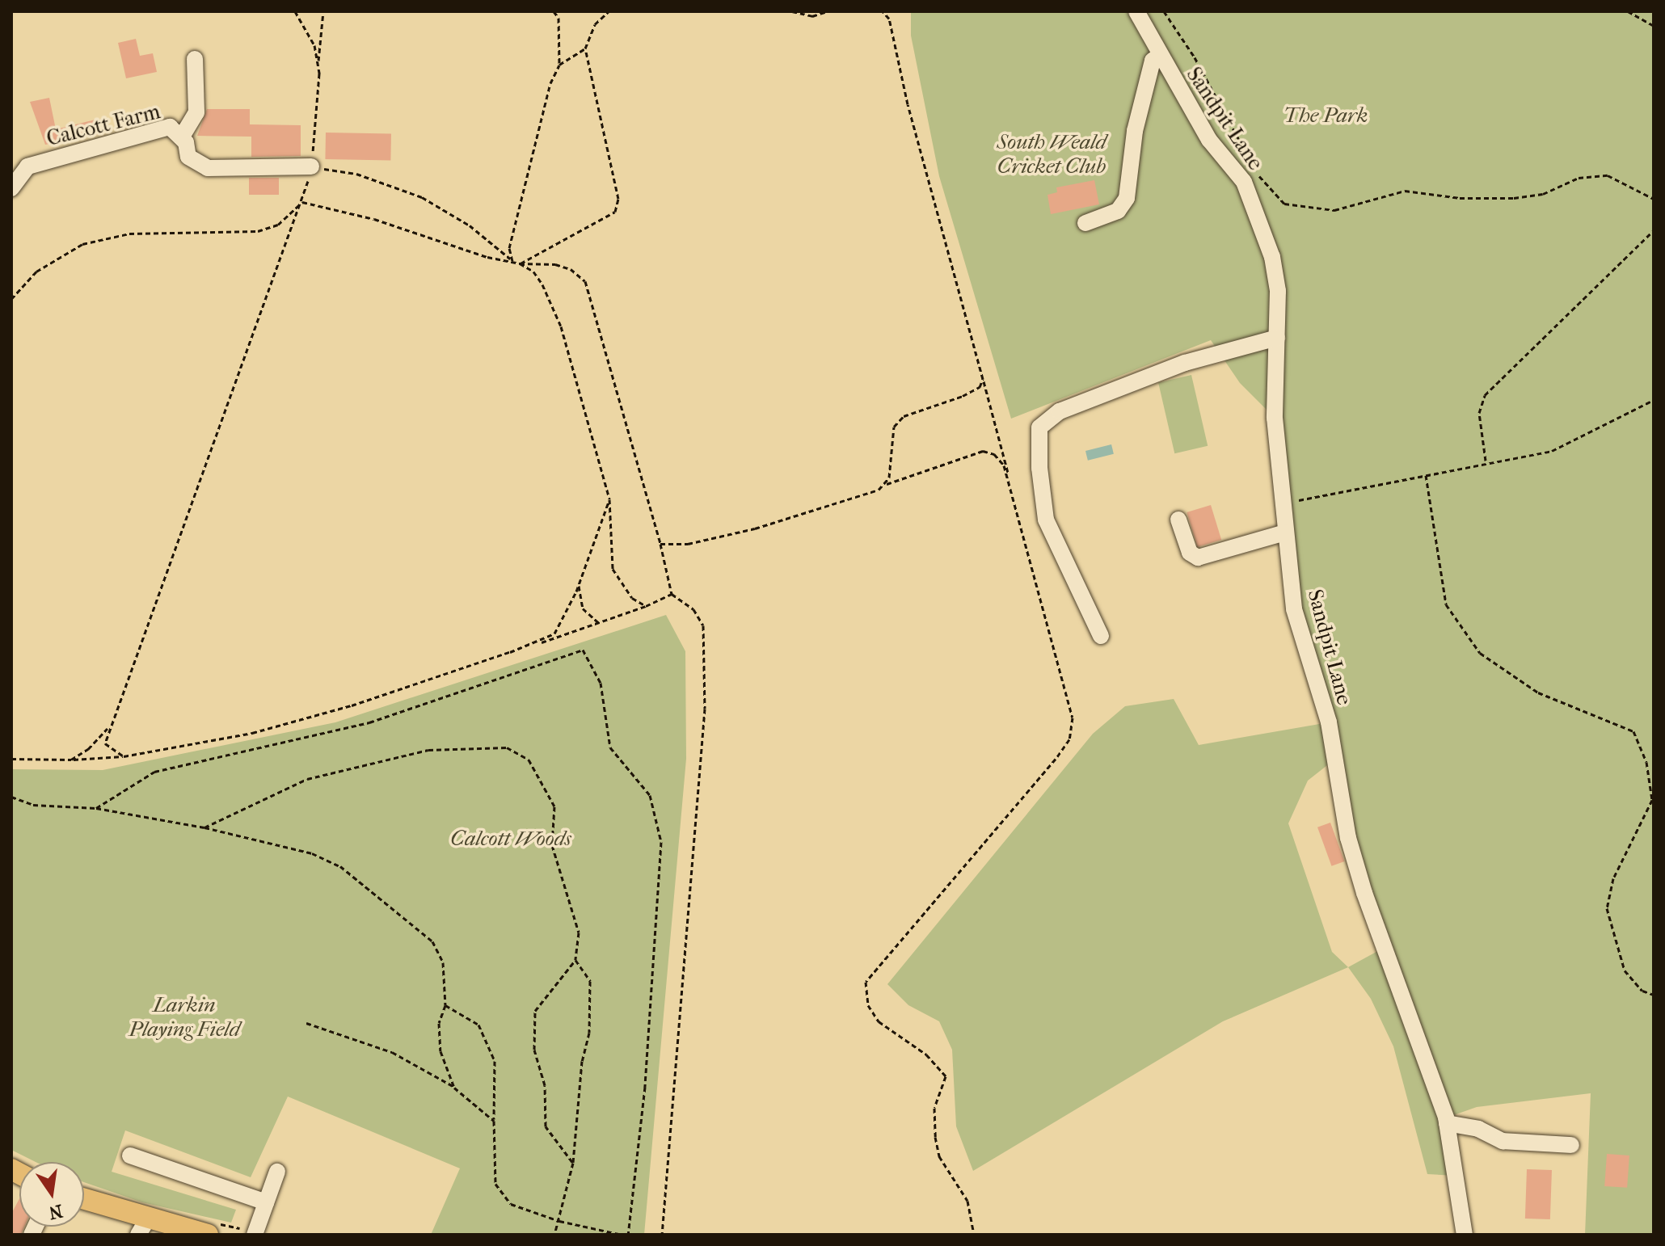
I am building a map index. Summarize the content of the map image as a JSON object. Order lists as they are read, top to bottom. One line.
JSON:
{"streets":{"street":["Sandpit Lane","Calcott Farm"]},"parks":["The Park","South Weald Cricket Club","Calcott Woods","Larkin Playing Field"],"north":"bottom"}
